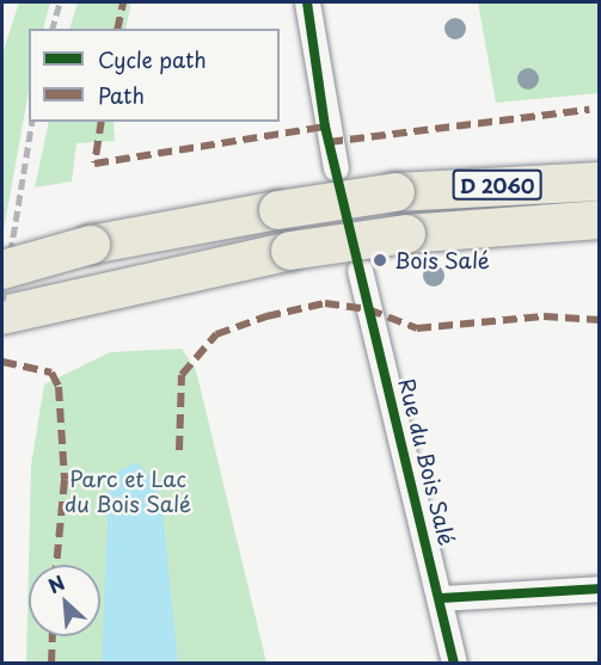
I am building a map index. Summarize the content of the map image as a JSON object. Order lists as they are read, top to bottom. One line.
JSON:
{"streets":{"main road":["D 2060"],"street":["Rue du Bois Salé"]},"parks":["Parc et Lac du Bois Salé"],"places":["Bois Salé"],"legend":["Cycle path","Path"],"north":"top left"}
